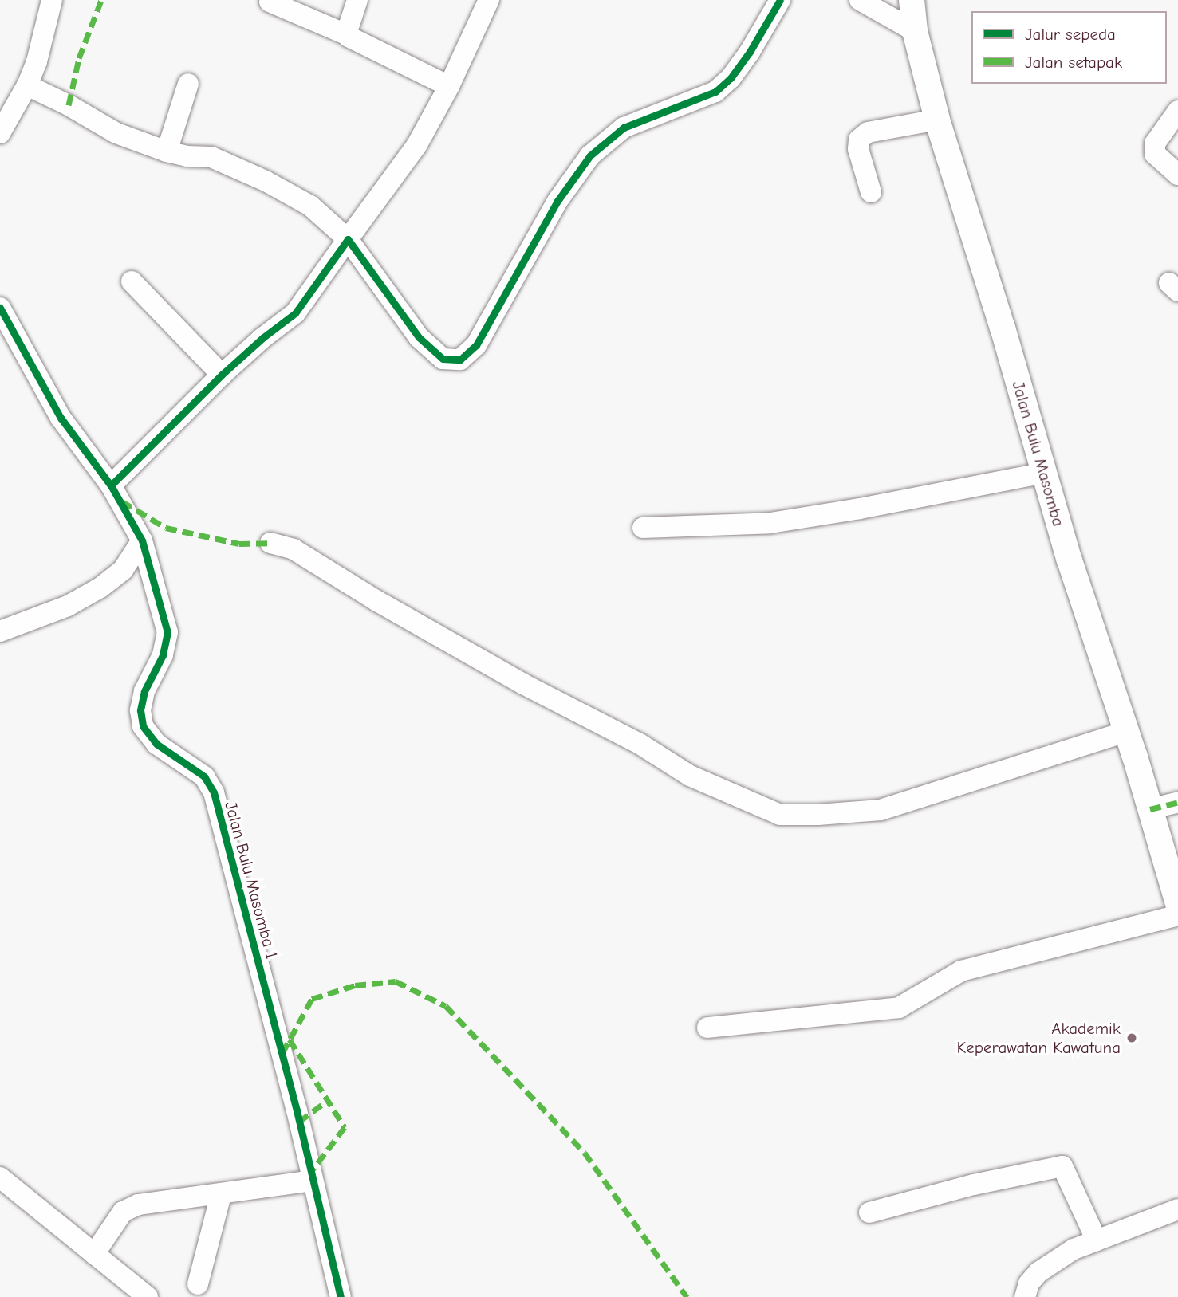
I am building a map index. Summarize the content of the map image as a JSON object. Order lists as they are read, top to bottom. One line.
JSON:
{"streets":{"street":["Jalan Bulu Masomba","Jalan Bulu Masomba 1"]},"places":["Akademik Keperawatan Kawatuna"],"legend":["Jalur sepeda","Jalan setapak"]}
